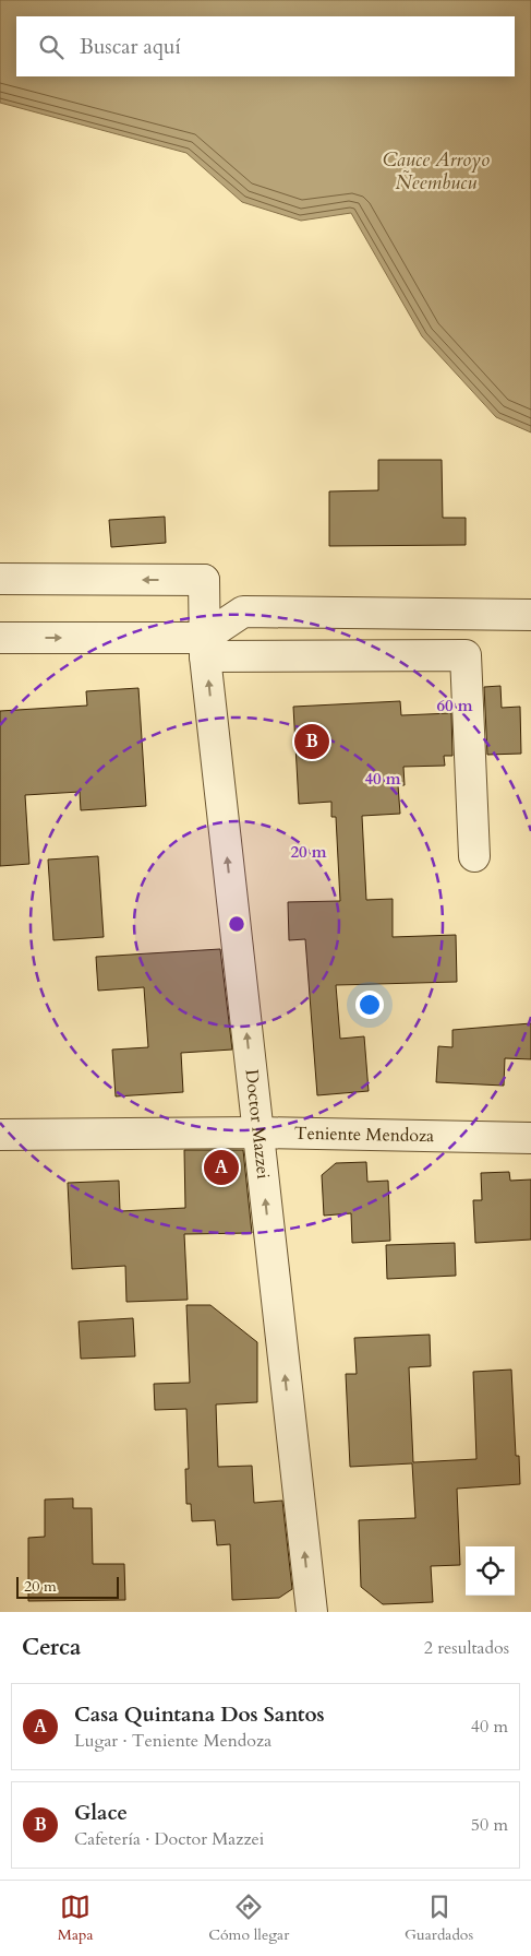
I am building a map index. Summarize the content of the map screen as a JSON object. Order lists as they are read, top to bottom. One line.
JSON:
{"streets":{"street":["Doctor Mazzei","Teniente Mendoza"]},"crossings":[["Doctor Mazzei","Teniente Mendoza"]],"one_way":["Doctor Mazzei"],"water":["Cauce Arroyo Ñeembucu"],"scale_bar":"20 m","page":{"search":"Buscar aquí","pins":["B","A"],"scale":"20 m","heading":["Cerca","2 resultados"],"list":[{"mark":"A","name":"Casa Quintana Dos Santos","note":"Lugar · Teniente Mendoza","value":"40 m"},{"mark":"B","name":"Glace","note":"Cafetería · Doctor Mazzei","value":"50 m"}],"nav":["Mapa","Cómo llegar","Guardados"]},"rings":["60 m","40 m","20 m"]}
